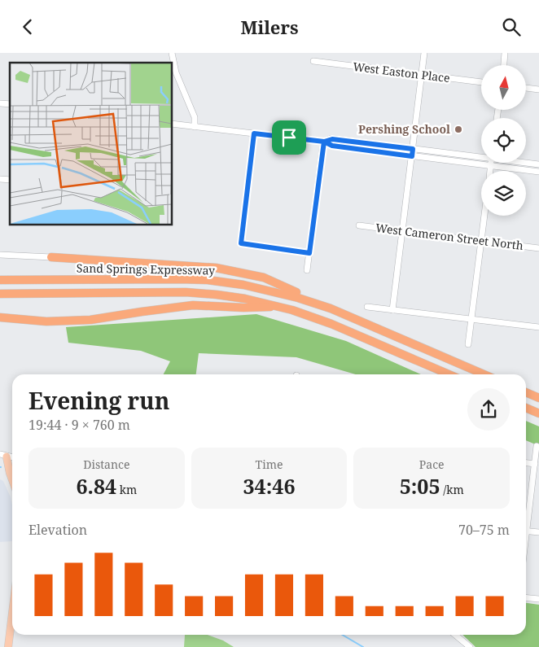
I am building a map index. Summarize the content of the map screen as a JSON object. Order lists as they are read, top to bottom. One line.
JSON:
{"streets":{"highway":["Sand Springs Expressway"],"street":["West Easton Place","West Cameron Street North"]},"places":["Pershing School"],"north":"top","page":{"header":"Milers","heading":["Evening run","19:44 · 9 × 760 m"],"stats":[["Distance","6.84 km"],["Time","34:46"],["Pace","5:05 /km"]],"chart":["Elevation","70–75 m"]}}
